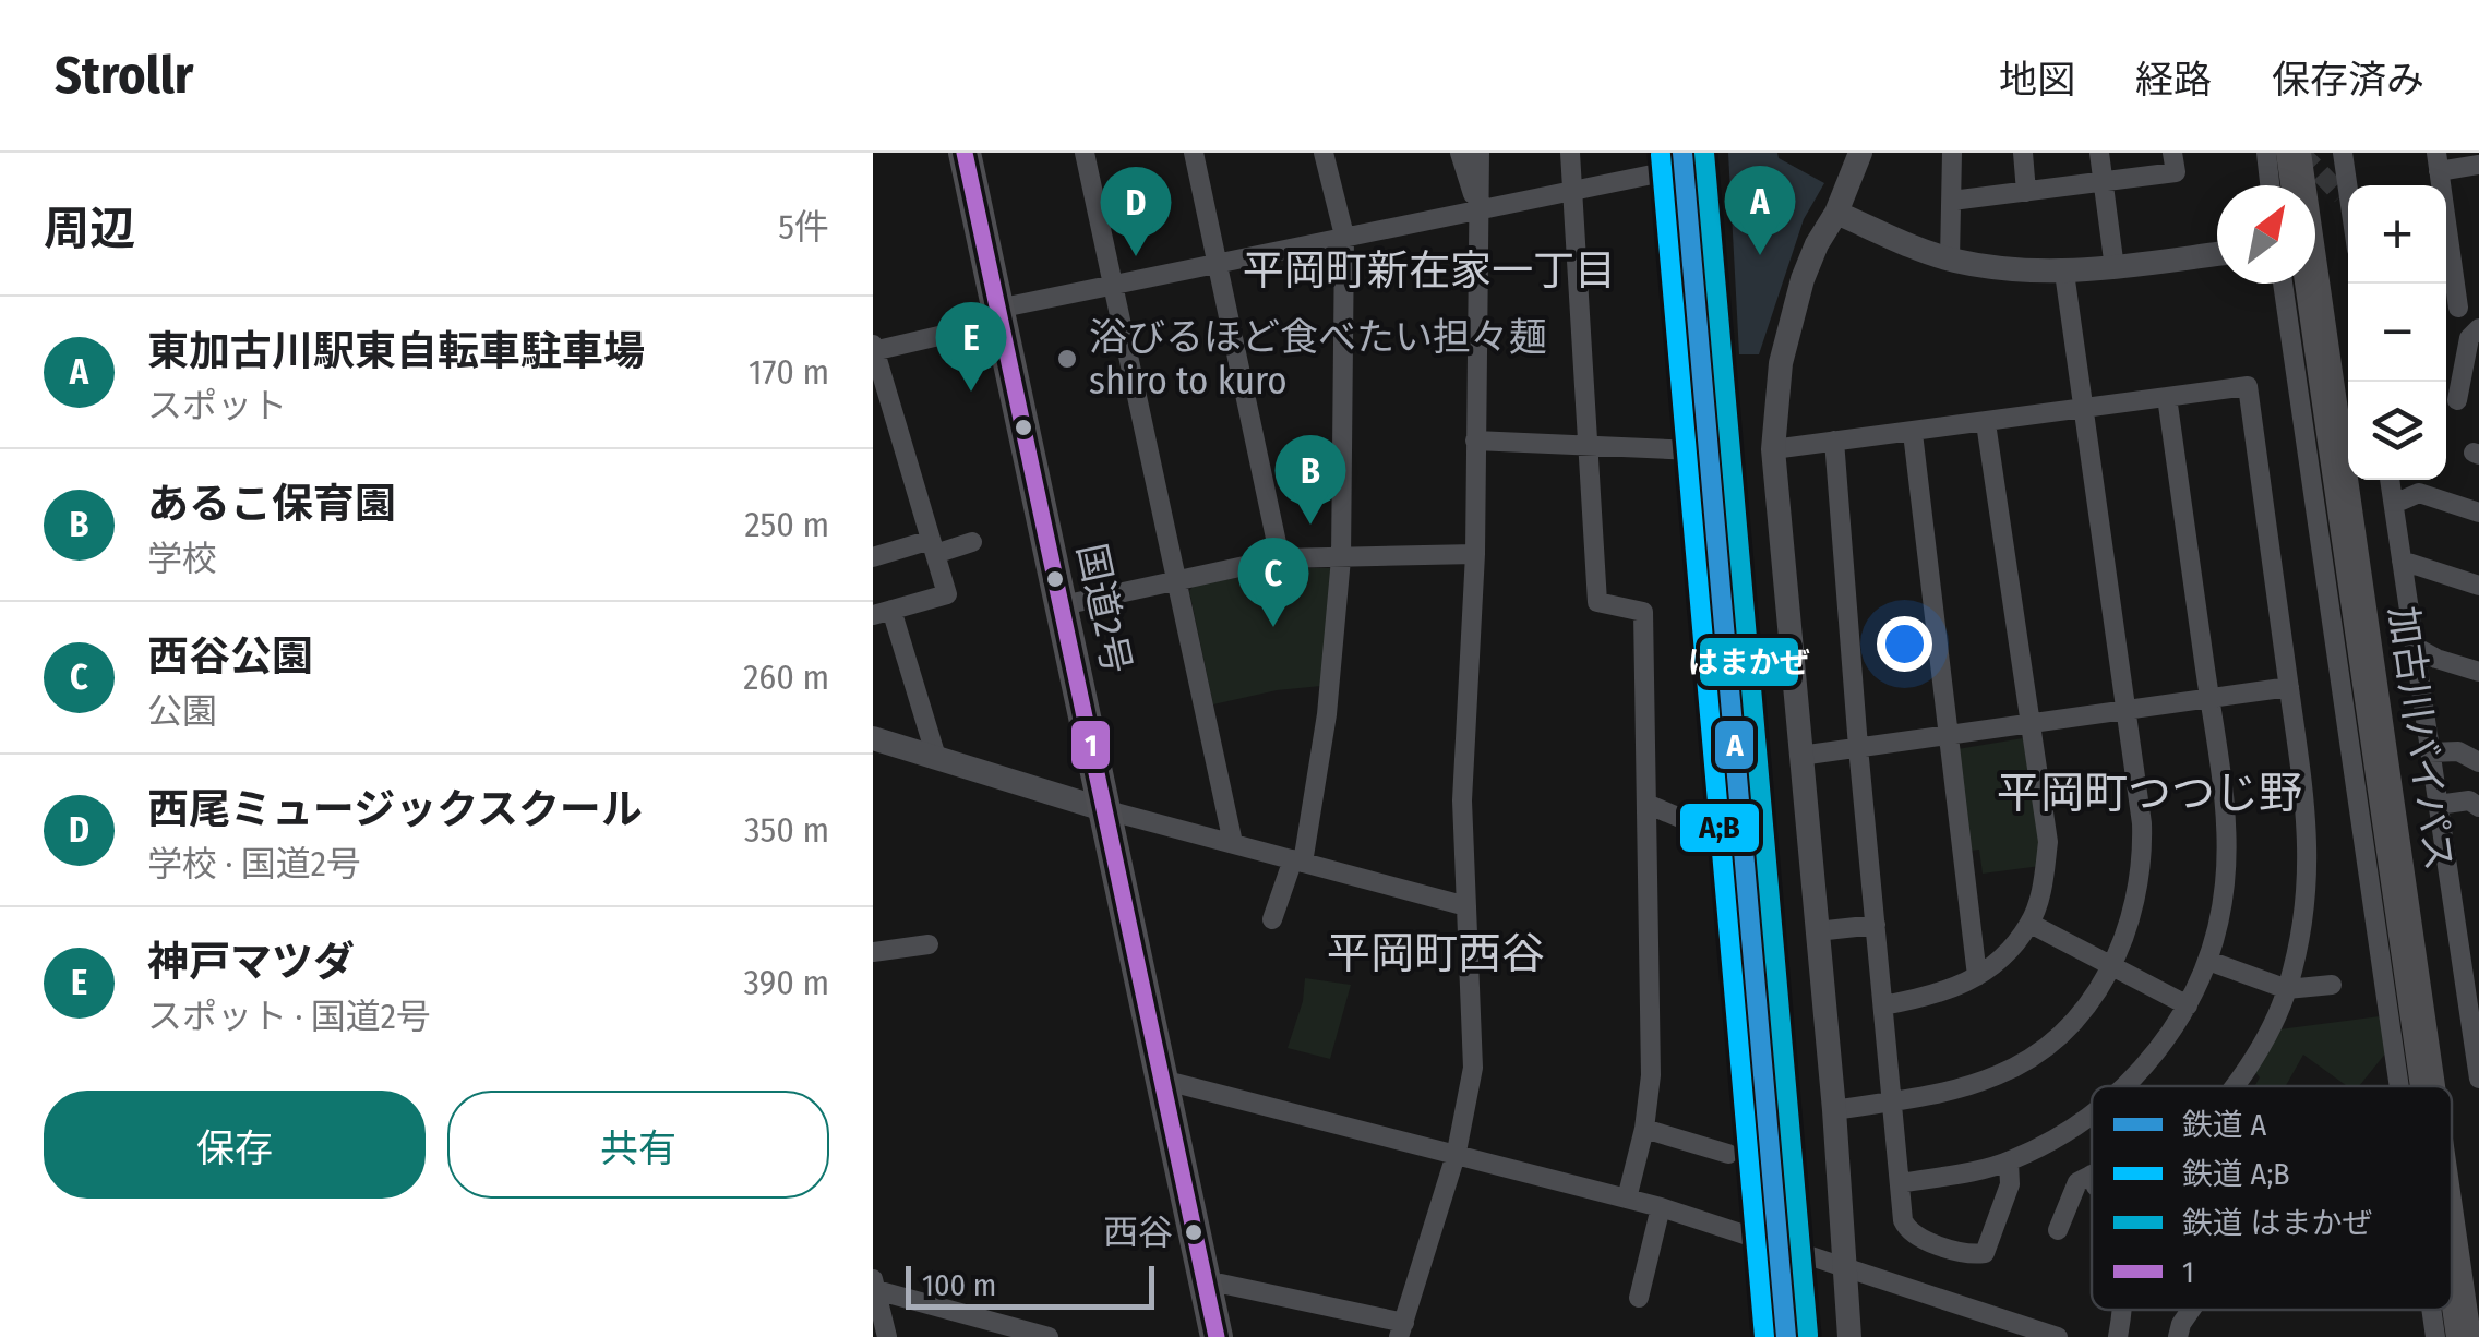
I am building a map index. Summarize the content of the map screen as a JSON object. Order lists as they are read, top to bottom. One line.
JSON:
{"streets":{"highway":["国道2号","加古川バイパス"]},"districts":["平岡町新在家一丁目","平岡町つつじ野","平岡町西谷"],"places":["浴びるほど食べたい担々麺 shiro to kuro","西谷"],"lines":["rail line A","rail line はまかぜ","transit line 1","rail line A;B"],"legend":["鉄道 A","鉄道 A;B","鉄道 はまかぜ","1"],"scale_bar":"100 m","north":"top right","page":{"header":"Strollr","nav":["地図","経路","保存済み"],"heading":["周辺","5件"],"pins":["A","D","E","B","C"],"map_buttons":["+","−"],"list":[{"mark":"A","name":"東加古川駅東自転車駐車場","note":"スポット","value":"170 m"},{"mark":"B","name":"あるこ保育園","note":"学校","value":"250 m"},{"mark":"C","name":"西谷公園","note":"公園","value":"260 m"},{"mark":"D","name":"西尾ミュージックスクール","note":"学校 · 国道2号","value":"350 m"},{"mark":"E","name":"神戸マツダ","note":"スポット · 国道2号","value":"390 m"}],"buttons":["保存","共有"],"scale":"100 m"}}
